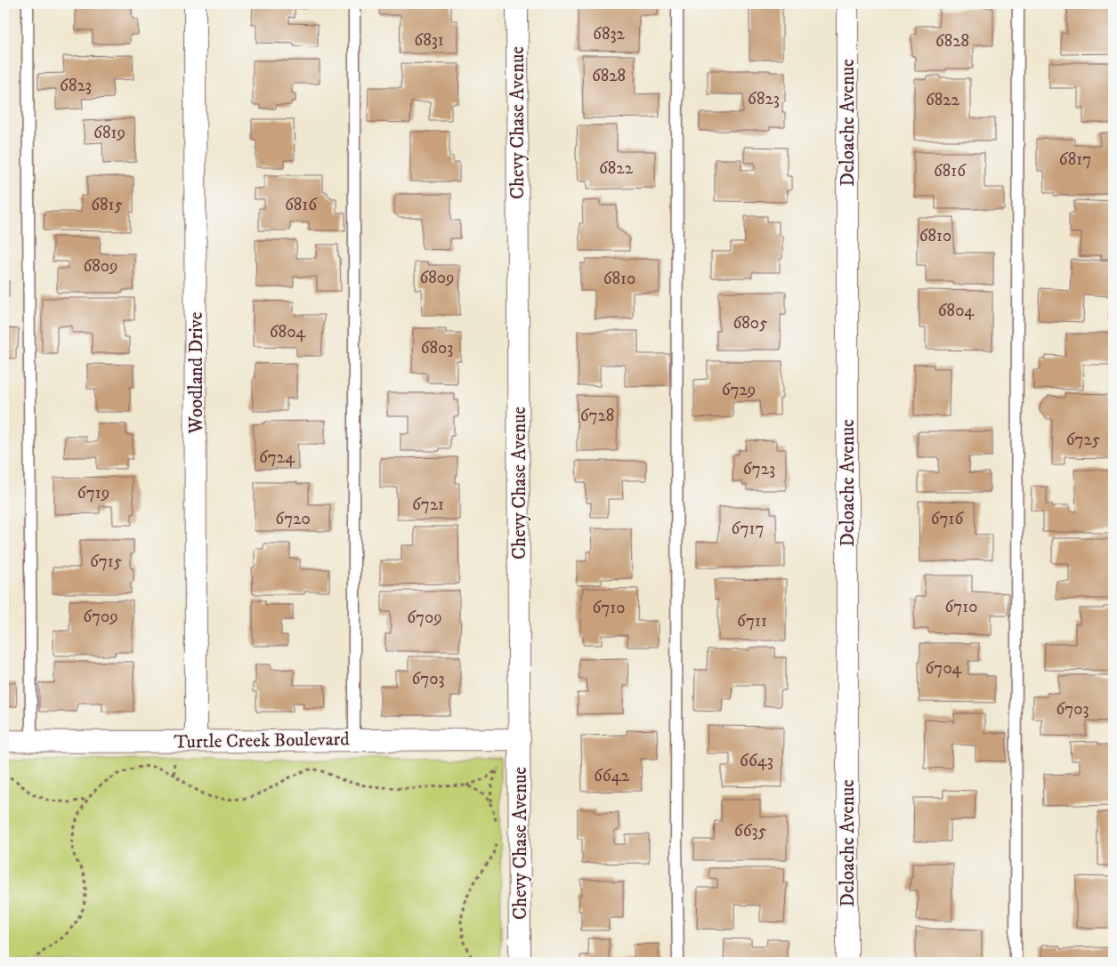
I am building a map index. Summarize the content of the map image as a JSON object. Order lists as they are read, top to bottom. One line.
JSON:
{"streets":{"street":["Chevy Chase Avenue","Deloache Avenue","Woodland Drive","Turtle Creek Boulevard"]},"crossings":[["Chevy Chase Avenue","Turtle Creek Boulevard"],["Woodland Drive","Turtle Creek Boulevard"]],"house_numbers":["6832","6831","6828","6828","6823","6823","6822","6819","6817","6822","6816","6815","6816","6810","6809","6809","6810","6804","6805","6804","6803","6729","6728","6725","6724","6723","6719","6721","6720","6716","6717","6715","6710","6710","6709","6709","6711","6704","6703","6703","6643","6642","6635"]}
